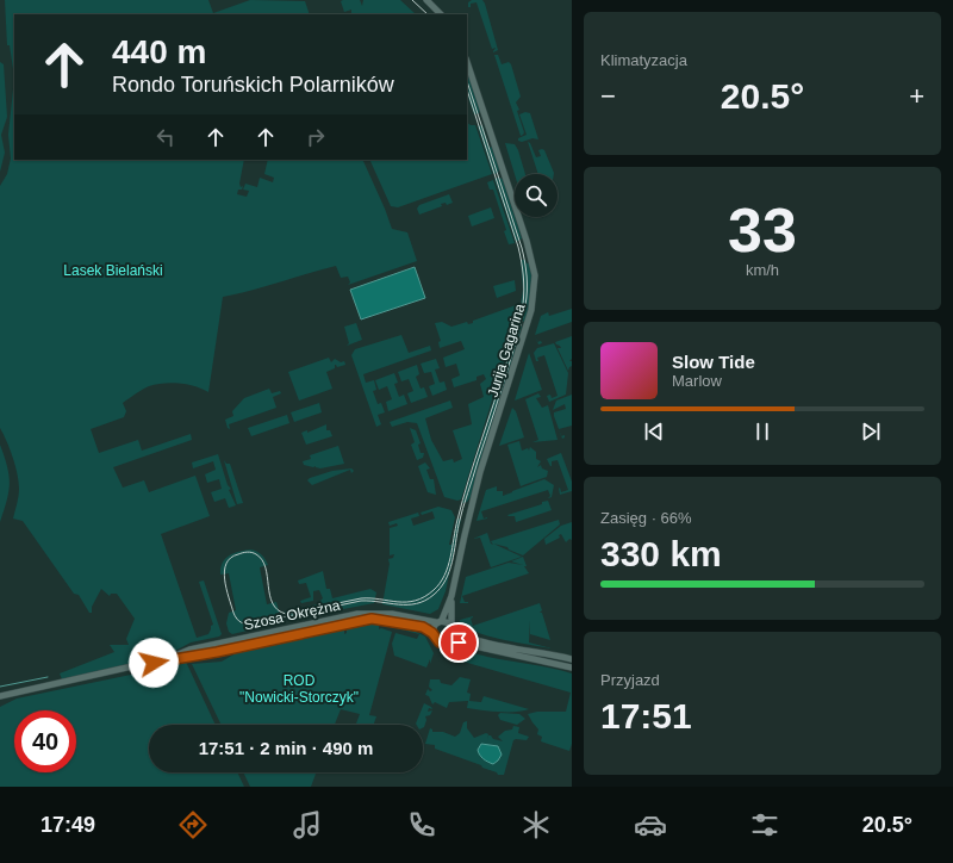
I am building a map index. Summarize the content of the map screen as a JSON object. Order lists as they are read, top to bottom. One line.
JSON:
{"streets":{"street":["Jurija Gagarina","Szosa Okrężna"]},"crossings":[["Jurija Gagarina","Szosa Okrężna"]],"parks":["Lasek Bielański","ROD \"Nowicki-Storczyk\""],"page":{"tile":["Klimatyzacja",["33","km/h"],["Zasięg · 66%","330 km"],["Przyjazd","17:51"]],"turn":["440 m","Rondo Toruńskich Polarników"],"heat":["−","20.5°","+"],"song":["Slow Tide","Marlow"],"limit":"40","trip":"17:51 · 2 min · 490 m","tabs":["17:49","20.5°"]}}
